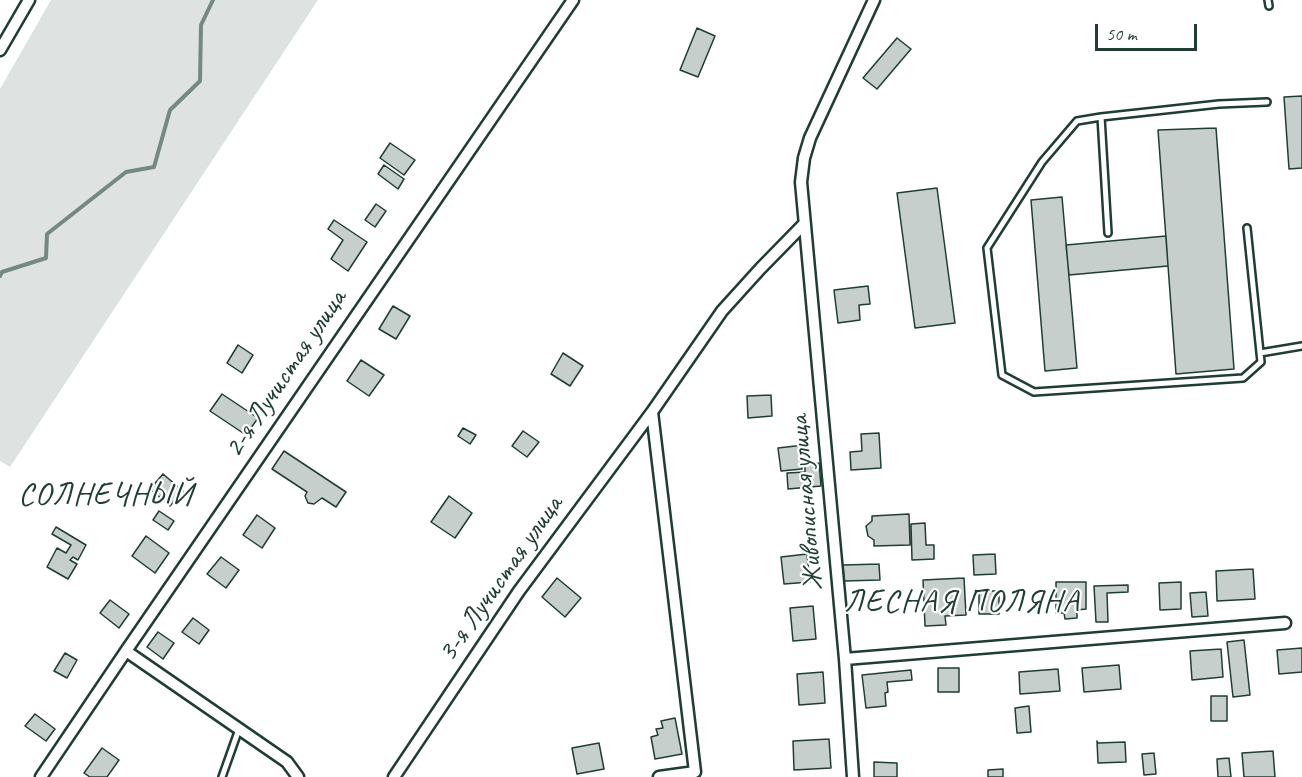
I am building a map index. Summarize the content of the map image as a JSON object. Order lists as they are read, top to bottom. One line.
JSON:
{"streets":{"street":["2-я Лучистая улица","Живописная улица","3-я Лучистая улица"]},"crossings":[["Живописная улица","3-я Лучистая улица"]],"districts":["СОЛНЕЧНЫЙ","ЛЕСНАЯ ПОЛЯНА"],"scale_bar":"50 m"}
